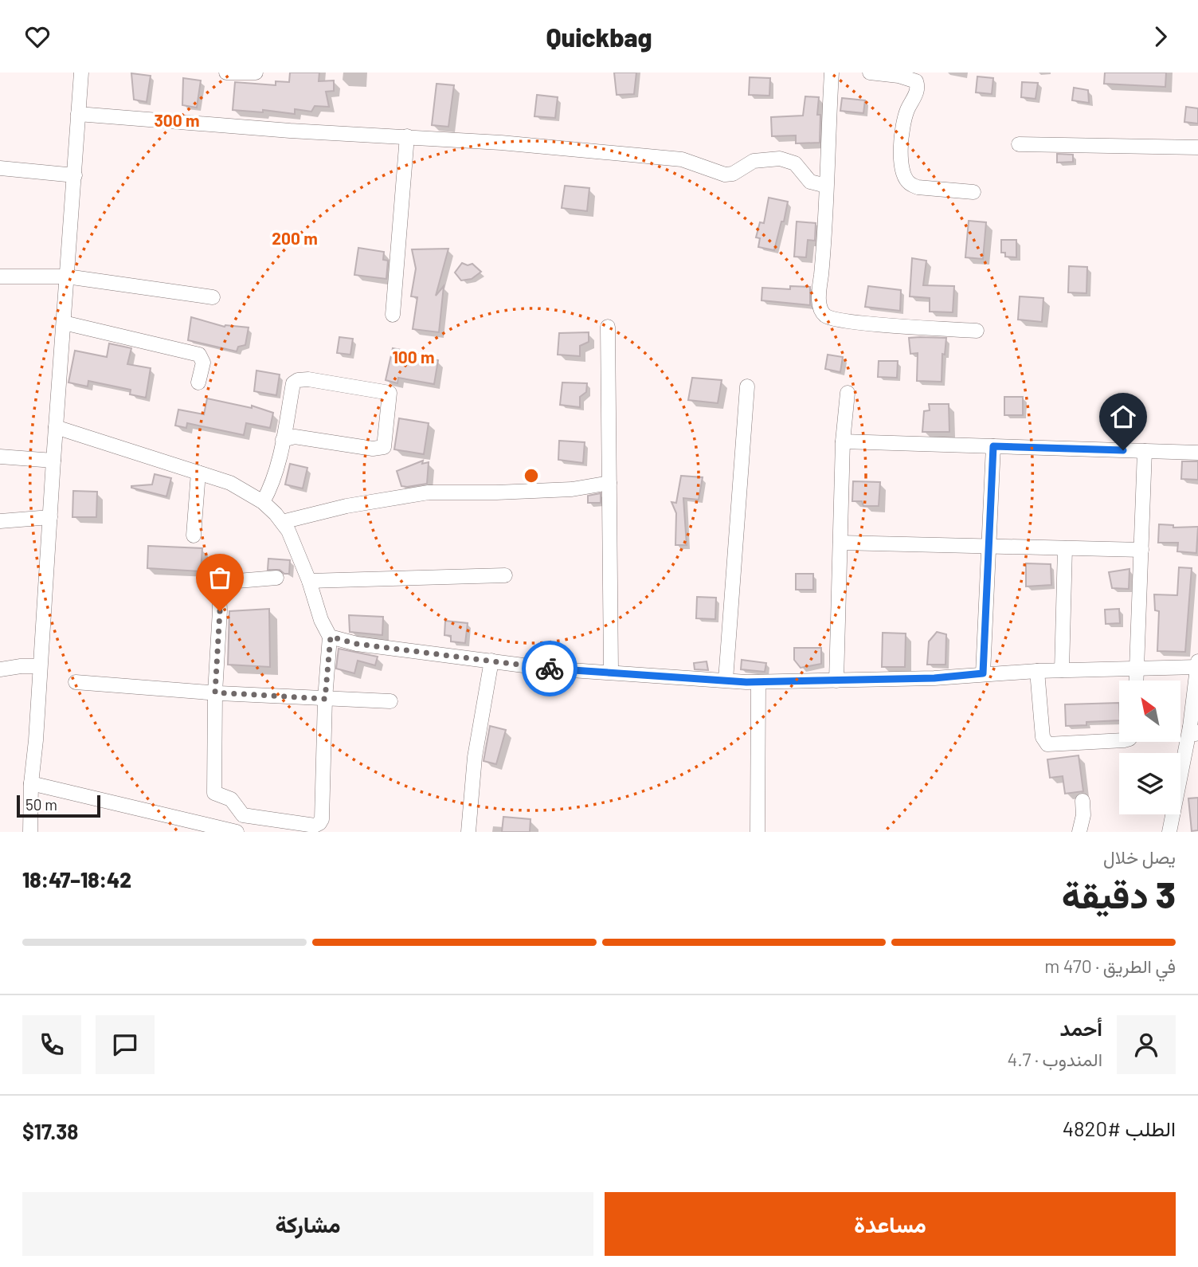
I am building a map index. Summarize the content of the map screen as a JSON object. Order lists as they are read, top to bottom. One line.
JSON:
{"scale_bar":"50 m","north":"top left","page":{"header":"Quickbag","scale":"50 m","heading":["3 دقيقة","يصل خلال","18:42–18:47"],"panel":["أحمد","المندوب · 4.7","الطلب #4820","$17.38"],"bar":"في الطريق · 470 m","buttons":["مساعدة","مشاركة"]},"rings":["300 m","200 m","100 m"]}
